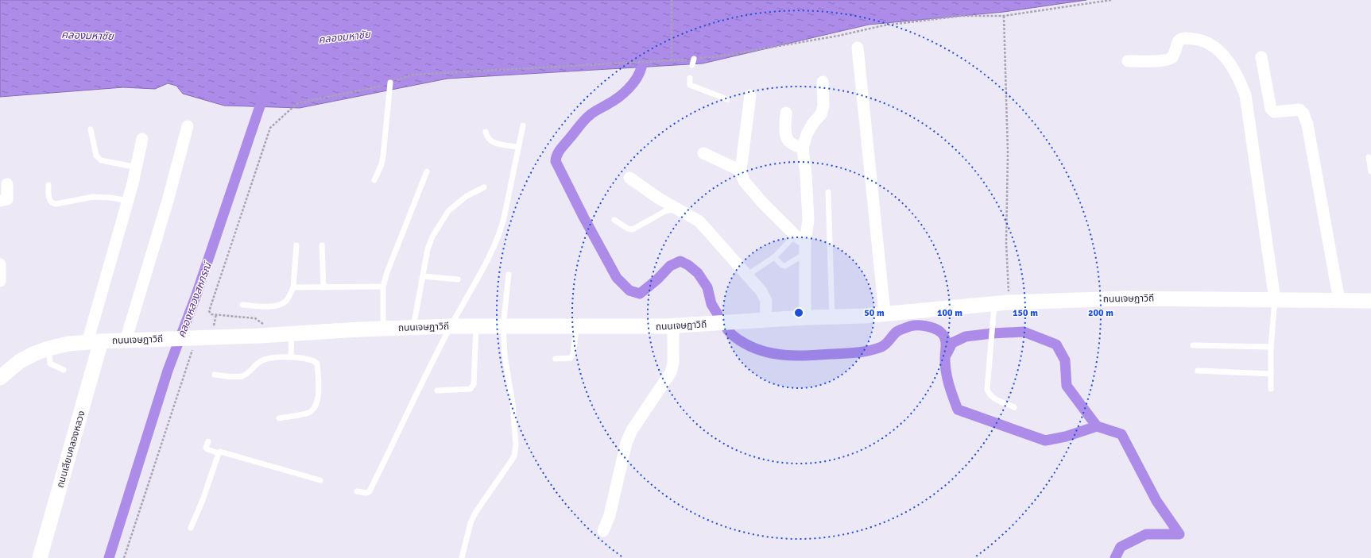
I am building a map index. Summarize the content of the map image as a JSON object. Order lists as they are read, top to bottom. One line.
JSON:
{"streets":{"street":["ถนนเจษฎาวิถี","ถนนเลียบคลองหลวง"]},"crossings":[["ถนนเจษฎาวิถี","ถนนเลียบคลองหลวง"]],"water":["คลองมหาชัย","คลองหลวงสหกรณ์"],"rings":["50 m","100 m","150 m","200 m"]}
